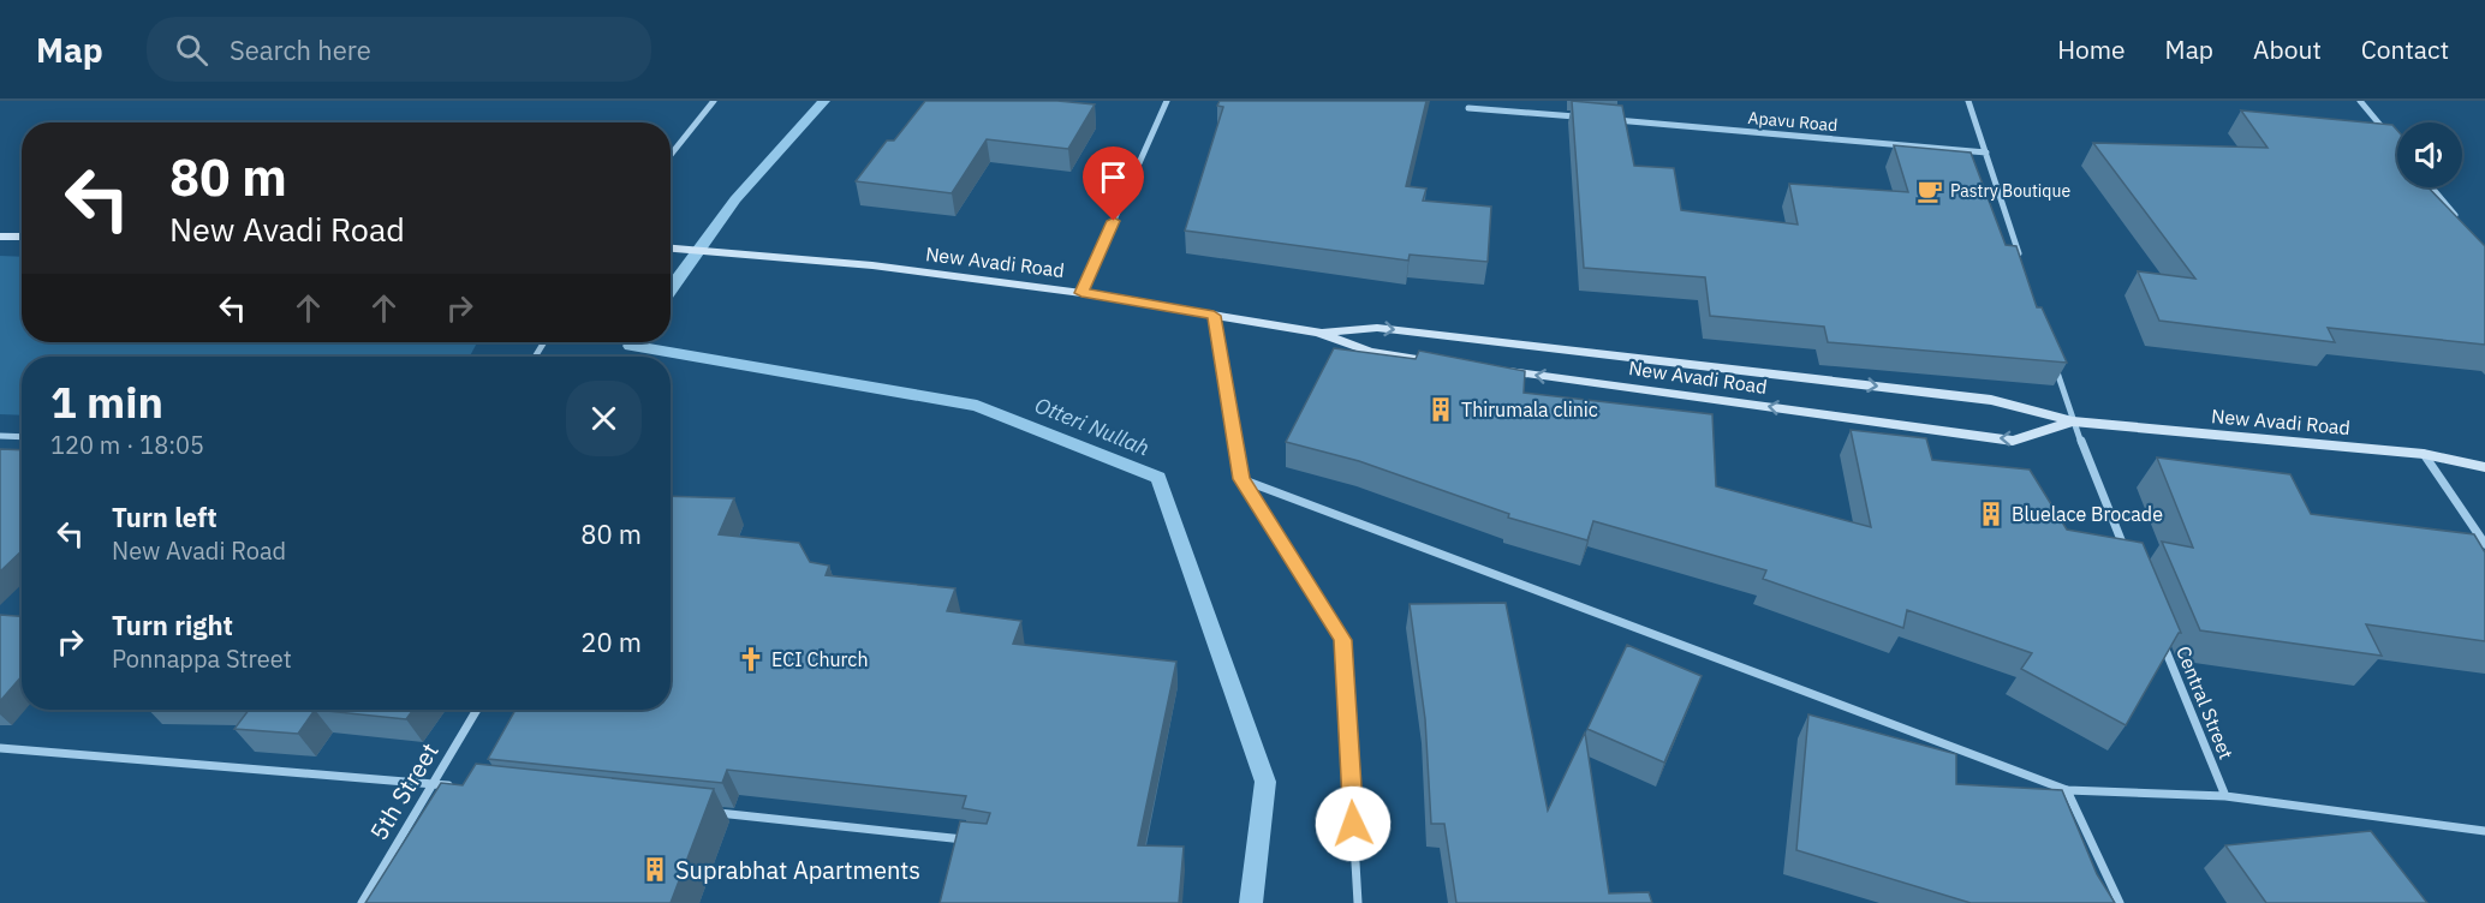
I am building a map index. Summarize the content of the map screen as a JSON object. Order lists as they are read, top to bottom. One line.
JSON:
{"streets":{"main road":["New Avadi Road"],"street":["Apavu Road","Central Street","5th Street"]},"water":["Otteri Nullah"],"places":{"cafe":["Pastry Boutique"],"building":["Thirumala clinic","Bluelace Brocade","Suprabhat Apartments"],"church":["ECI Church"]},"page":{"header":"Map","search":"Search here","nav":["Home","Map","About","Contact"],"turn":["80 m","New Avadi Road"],"heading":["1 min","120 m · 18:05"],"list":[{"name":"Turn left","note":"New Avadi Road","value":"80 m"},{"name":"Turn right","note":"Ponnappa Street","value":"20 m"}]}}
